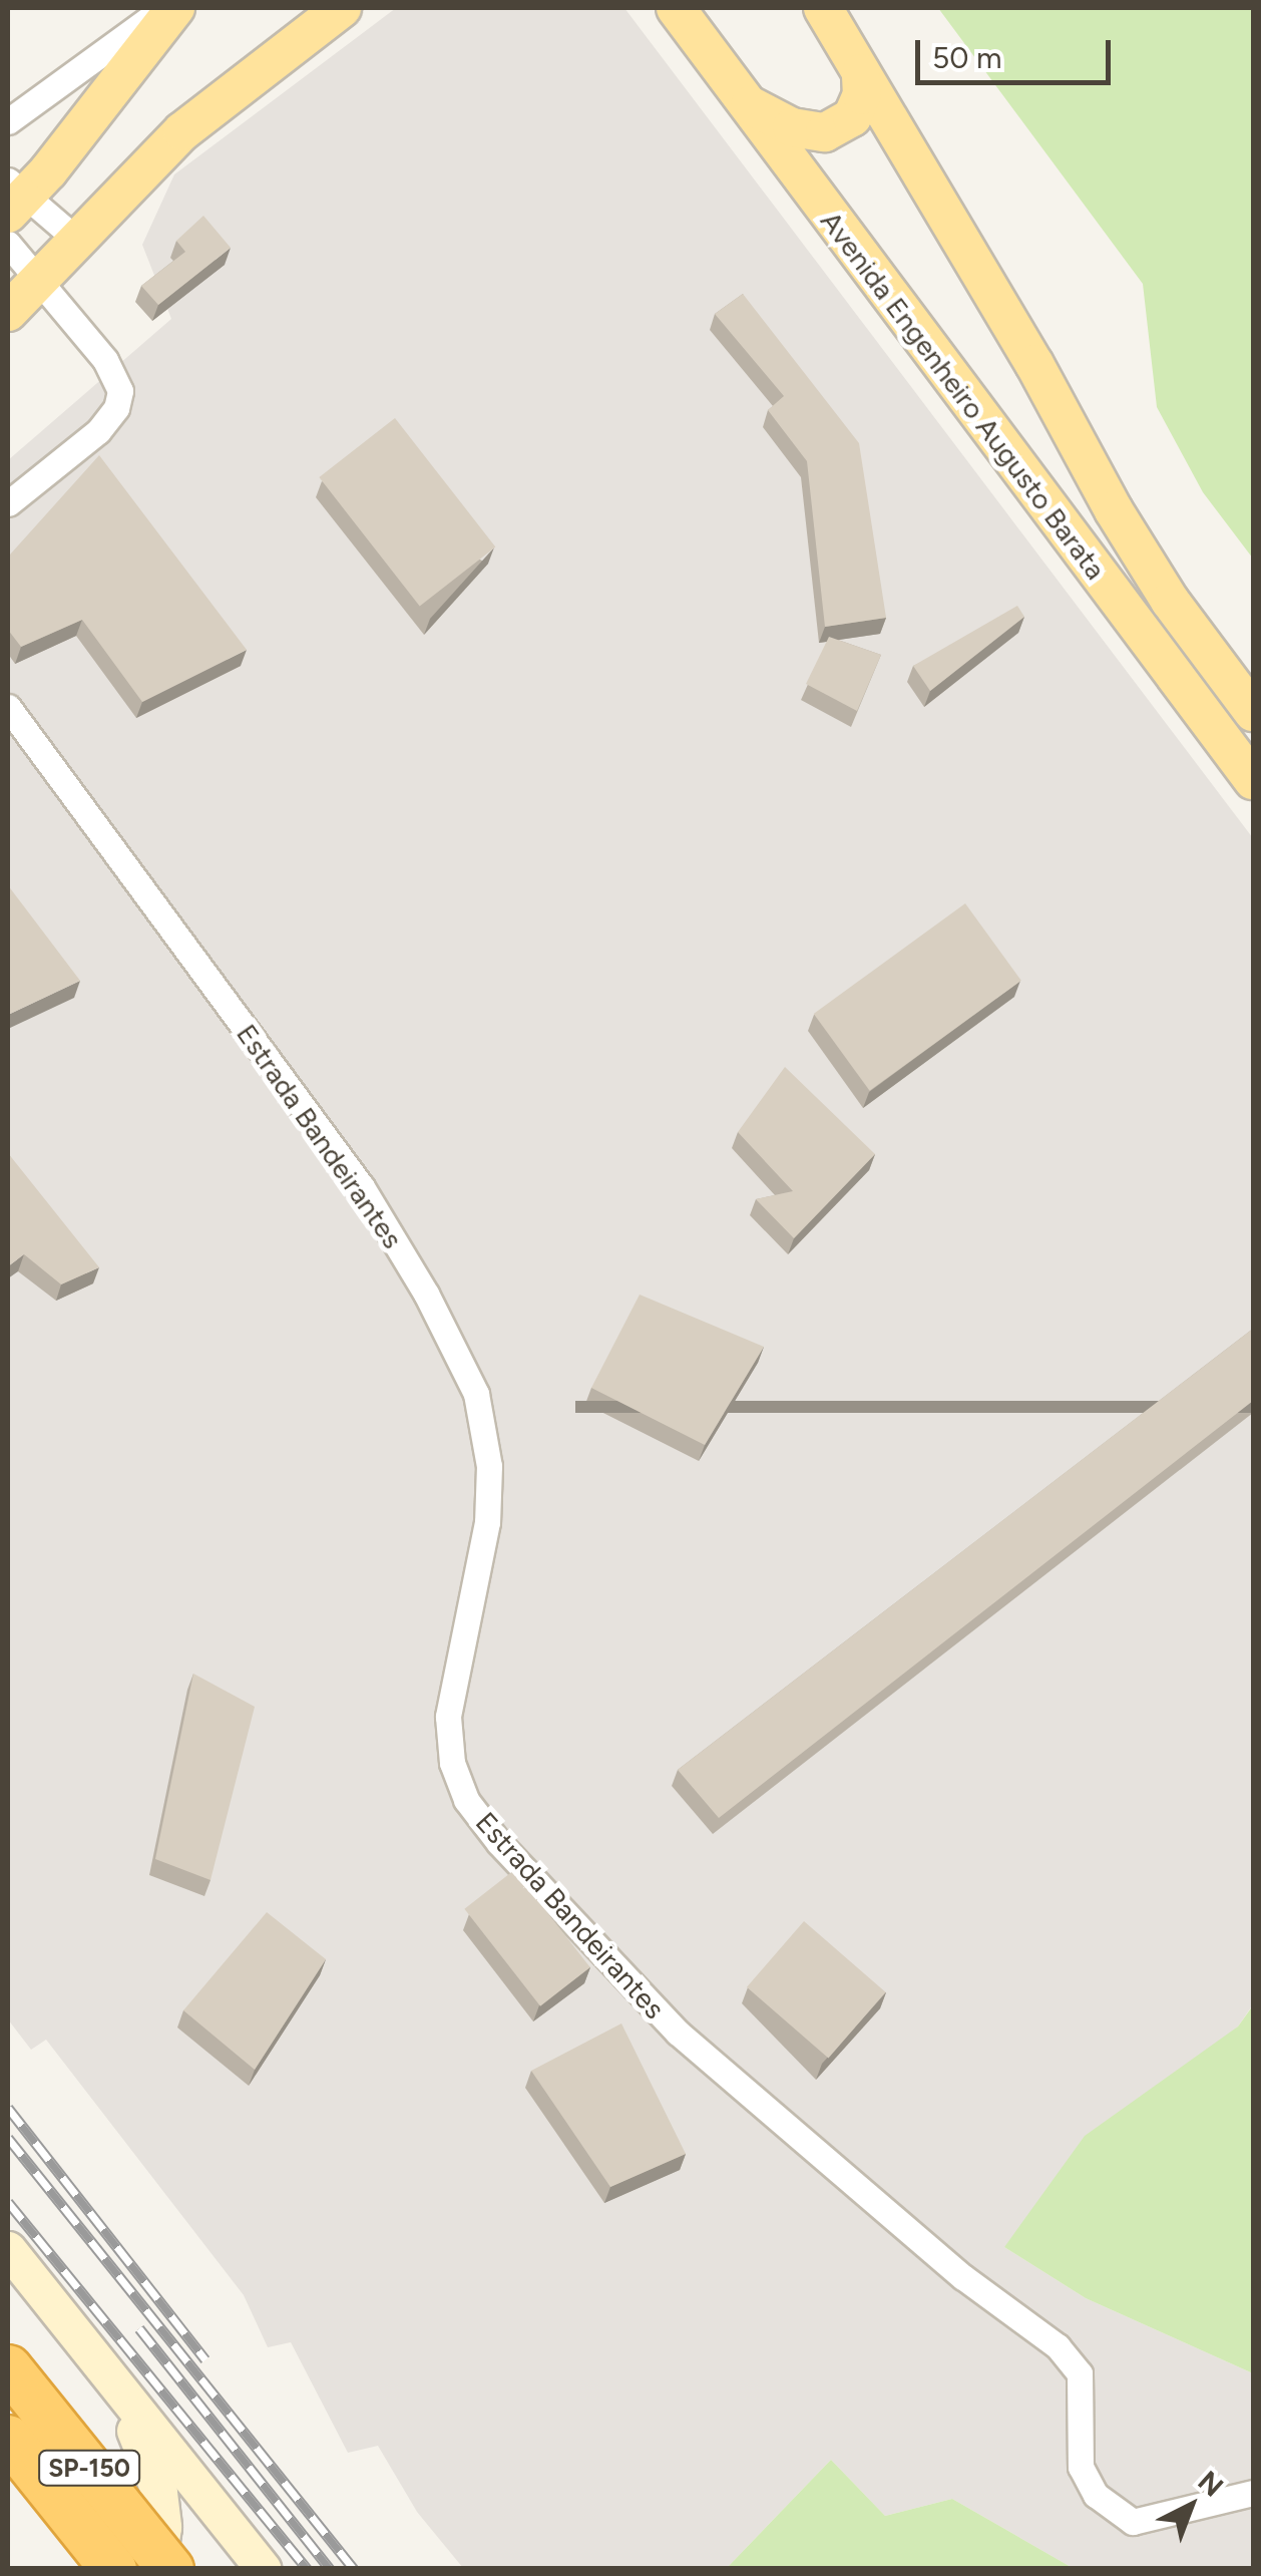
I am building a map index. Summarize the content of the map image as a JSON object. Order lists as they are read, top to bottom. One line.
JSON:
{"streets":{"highway":["SP-150"],"main road":["Avenida Engenheiro Augusto Barata"],"street":["Estrada Bandeirantes"]},"scale_bar":"50 m","north":"top right"}
